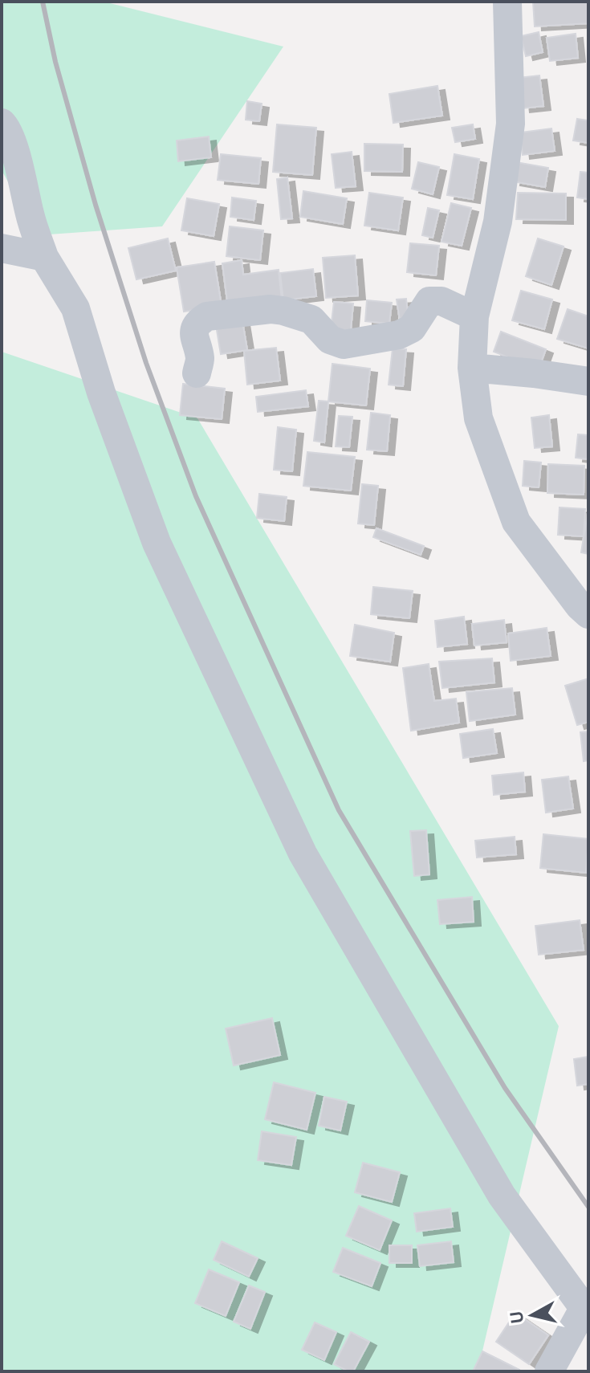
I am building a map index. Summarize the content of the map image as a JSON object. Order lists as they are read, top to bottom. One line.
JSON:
{"north":"left"}
